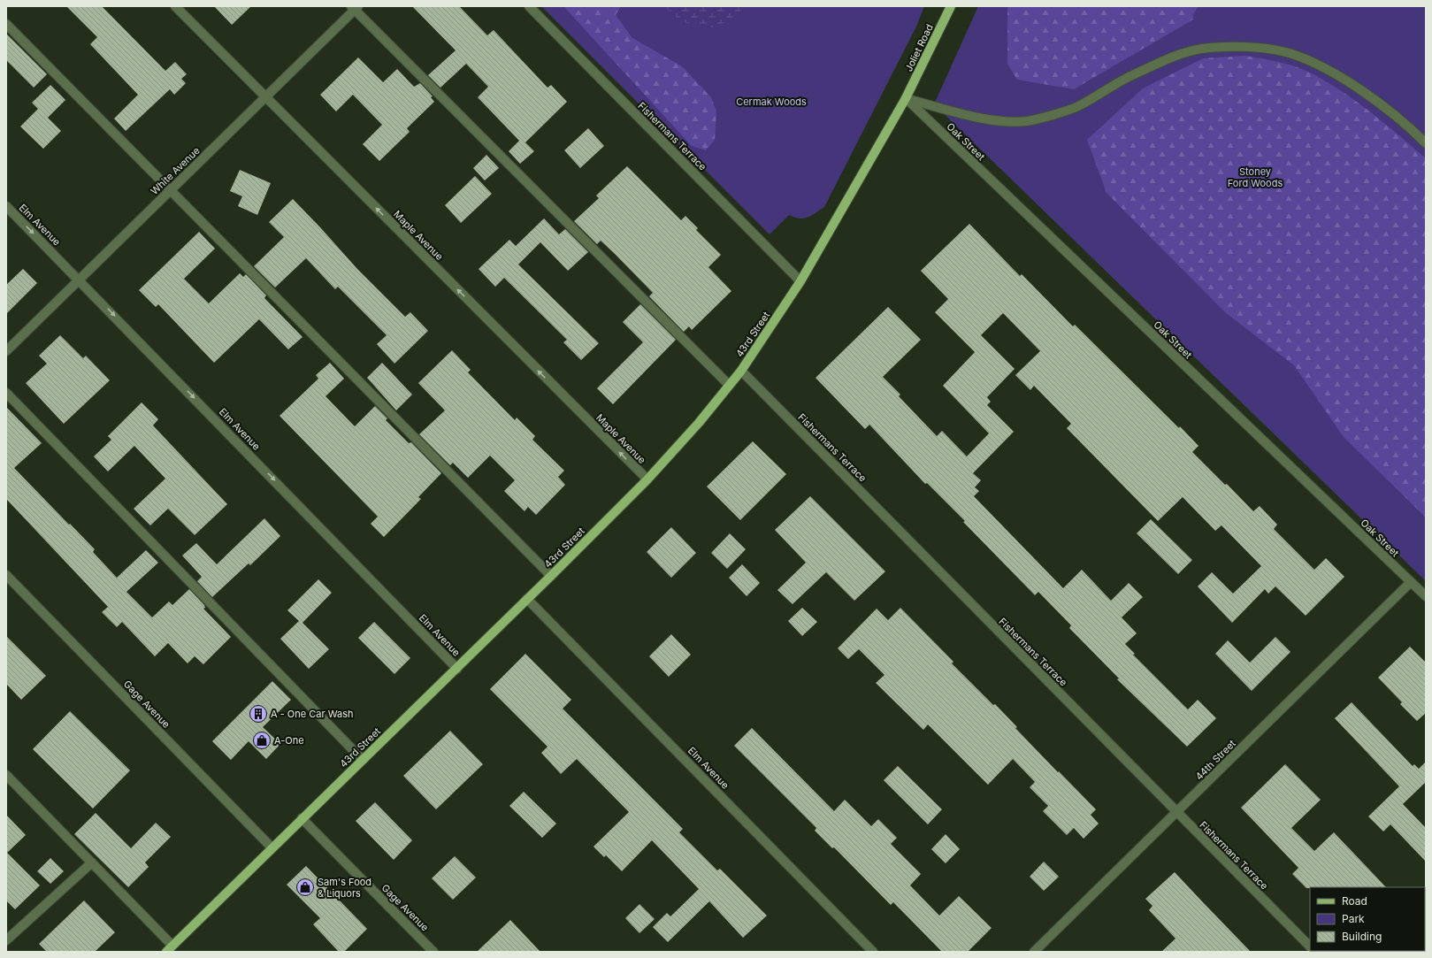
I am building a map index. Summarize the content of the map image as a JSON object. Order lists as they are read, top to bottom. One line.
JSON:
{"streets":{"main road":["Joliet Road","43rd Street"],"street":["Fishermans Terrace","Oak Street","White Avenue","Elm Avenue","Maple Avenue","Gage Avenue","44th Street"]},"crossings":[["Joliet Road","Oak Street"],["Joliet Road","43rd Street"],["Fishermans Terrace","43rd Street"],["Fishermans Terrace","44th Street"],["Oak Street","43rd Street"],["Oak Street","44th Street"],["White Avenue","Elm Avenue"],["White Avenue","Maple Avenue"],["Elm Avenue","43rd Street"],["Maple Avenue","43rd Street"],["43rd Street","Gage Avenue"]],"one_way":["Elm Avenue","Maple Avenue"],"parks":["Cermak Woods","Stoney Ford Woods"],"places":{"building":["A - One Car Wash"],"shop":["A-One","Sam's Food & Liquors"]},"legend":["Road","Park","Building"]}
